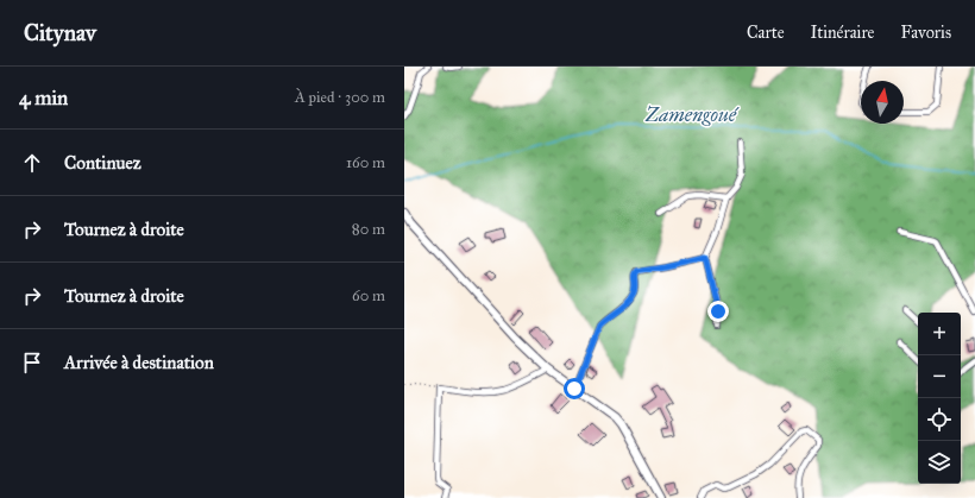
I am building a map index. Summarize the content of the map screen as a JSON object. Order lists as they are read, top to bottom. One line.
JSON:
{"water":["Zamengoué"],"north":"top","page":{"header":"Citynav","nav":["Carte","Itinéraire","Favoris"],"heading":["4 min","À pied · 300 m"],"list":[["Continuez","160 m"],["Tournez à droite","80 m"],["Tournez à droite","60 m"],"Arrivée à destination"],"map_buttons":["+","−"]}}
